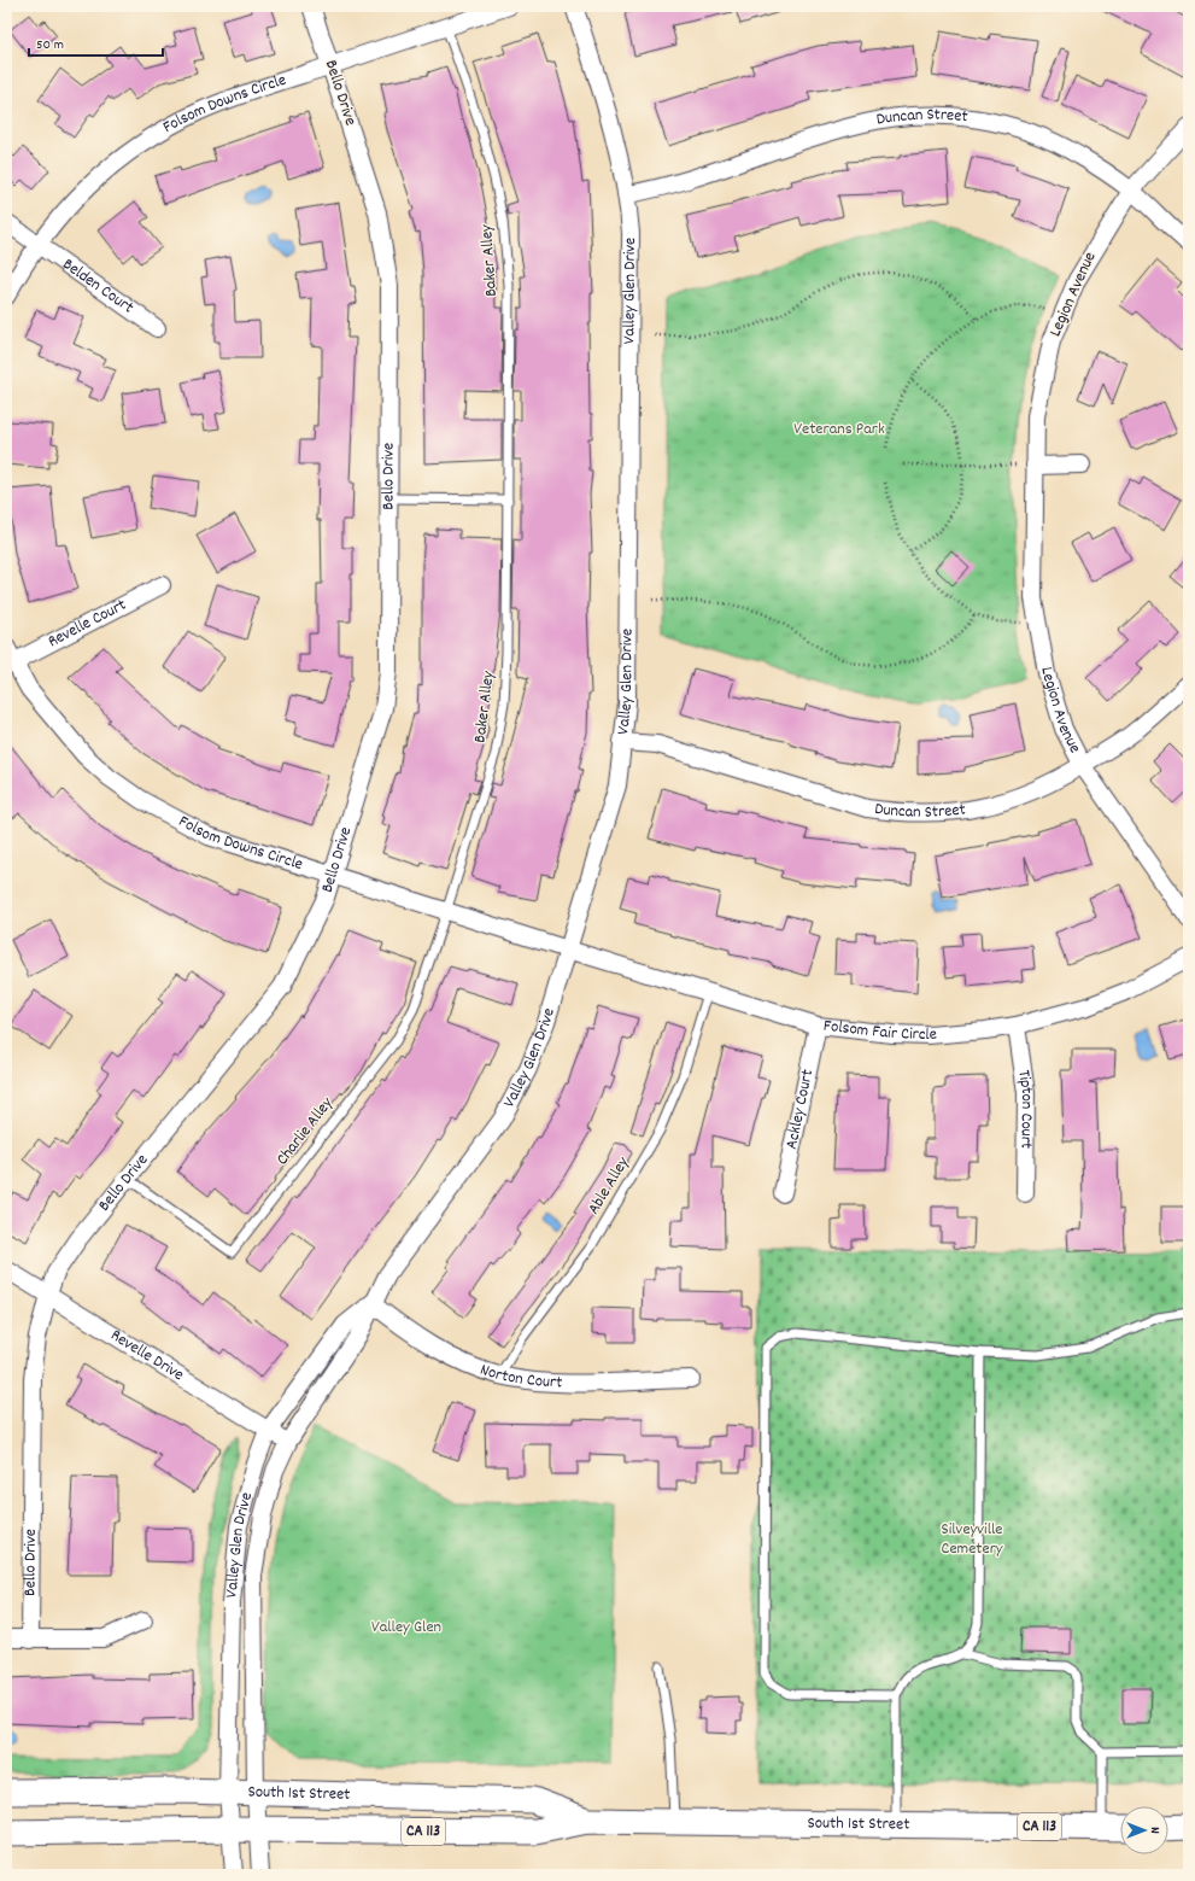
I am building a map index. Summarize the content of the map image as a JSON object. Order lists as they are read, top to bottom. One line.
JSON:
{"streets":{"main road":["South 1st Street","CA 113"],"street":["Bello Drive","Folsom Downs Circle","Duncan Street","Belden Court","Valley Glen Drive","Legion Avenue","Revelle Court","Folsom Fair Circle","Ackley Court","Tipton Court","Revelle Drive","Norton Court"],"lane":["Baker Alley","Charlie Alley","Able Alley"]},"crossings":[["Bello Drive","Folsom Downs Circle"],["Bello Drive","Charlie Alley"],["Bello Drive","Revelle Drive"],["Folsom Downs Circle","Baker Alley"],["Folsom Downs Circle","Belden Court"],["Folsom Downs Circle","Valley Glen Drive"],["Folsom Downs Circle","Revelle Court"],["Folsom Downs Circle","Folsom Fair Circle"],["Folsom Downs Circle","Charlie Alley"],["Duncan Street","Valley Glen Drive"],["Duncan Street","Legion Avenue"],["Baker Alley","Charlie Alley"],["Valley Glen Drive","Folsom Fair Circle"],["Valley Glen Drive","Revelle Drive"],["Valley Glen Drive","Norton Court"],["Valley Glen Drive","South 1st Street"],["Folsom Fair Circle","Ackley Court"],["Folsom Fair Circle","Tipton Court"],["Folsom Fair Circle","Able Alley"],["Able Alley","Norton Court"]],"parks":["Veterans Park","Silveyville Cemetery","Valley Glen"],"scale_bar":"50 m","north":"right"}
